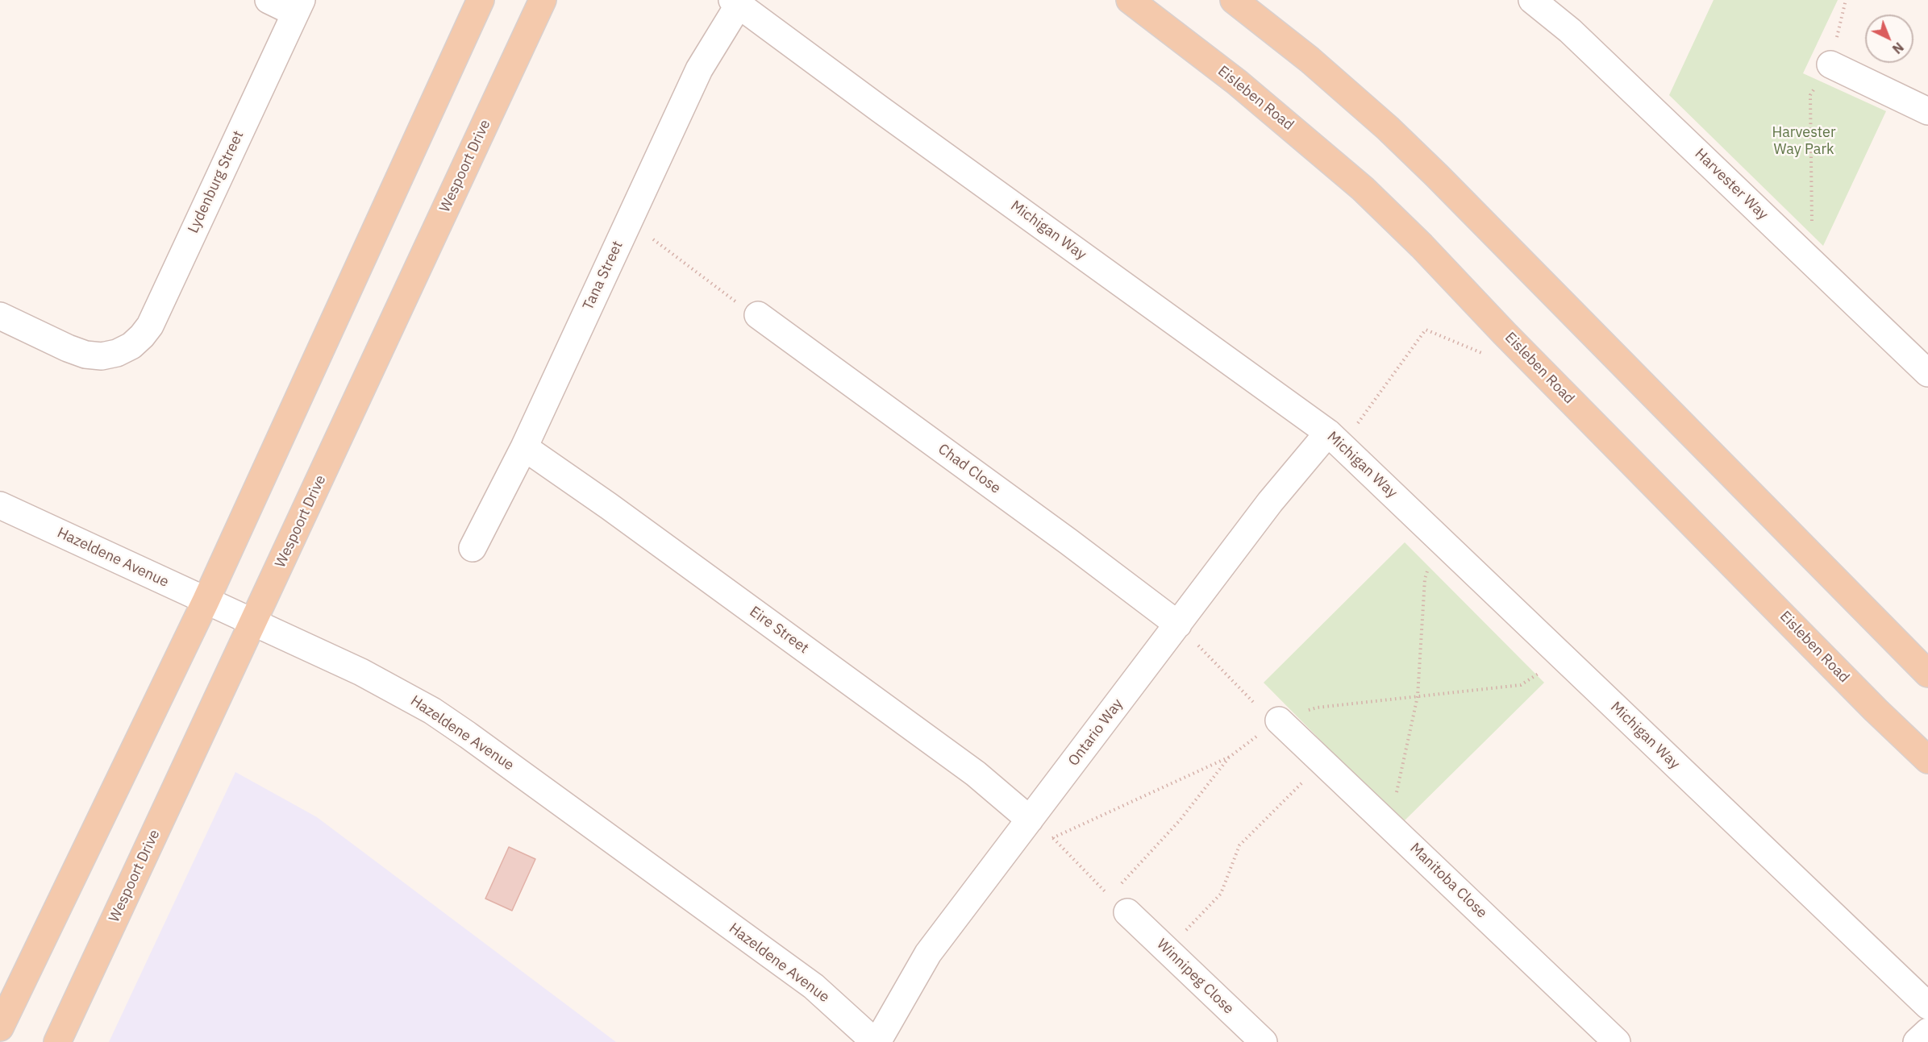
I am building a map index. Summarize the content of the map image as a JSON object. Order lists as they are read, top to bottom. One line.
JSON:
{"streets":{"main road":["Eisleben Road","Wespoort Drive"],"street":["Lydenburg Street","Harvester Way","Michigan Way","Tana Street","Chad Close","Hazeldene Avenue","Eire Street","Ontario Way","Manitoba Close","Winnipeg Close"]},"crossings":[["Wespoort Drive","Hazeldene Avenue"],["Michigan Way","Tana Street"],["Michigan Way","Ontario Way"],["Tana Street","Eire Street"],["Chad Close","Ontario Way"],["Hazeldene Avenue","Ontario Way"],["Eire Street","Ontario Way"]],"parks":["Harvester Way Park"],"north":"bottom right"}
